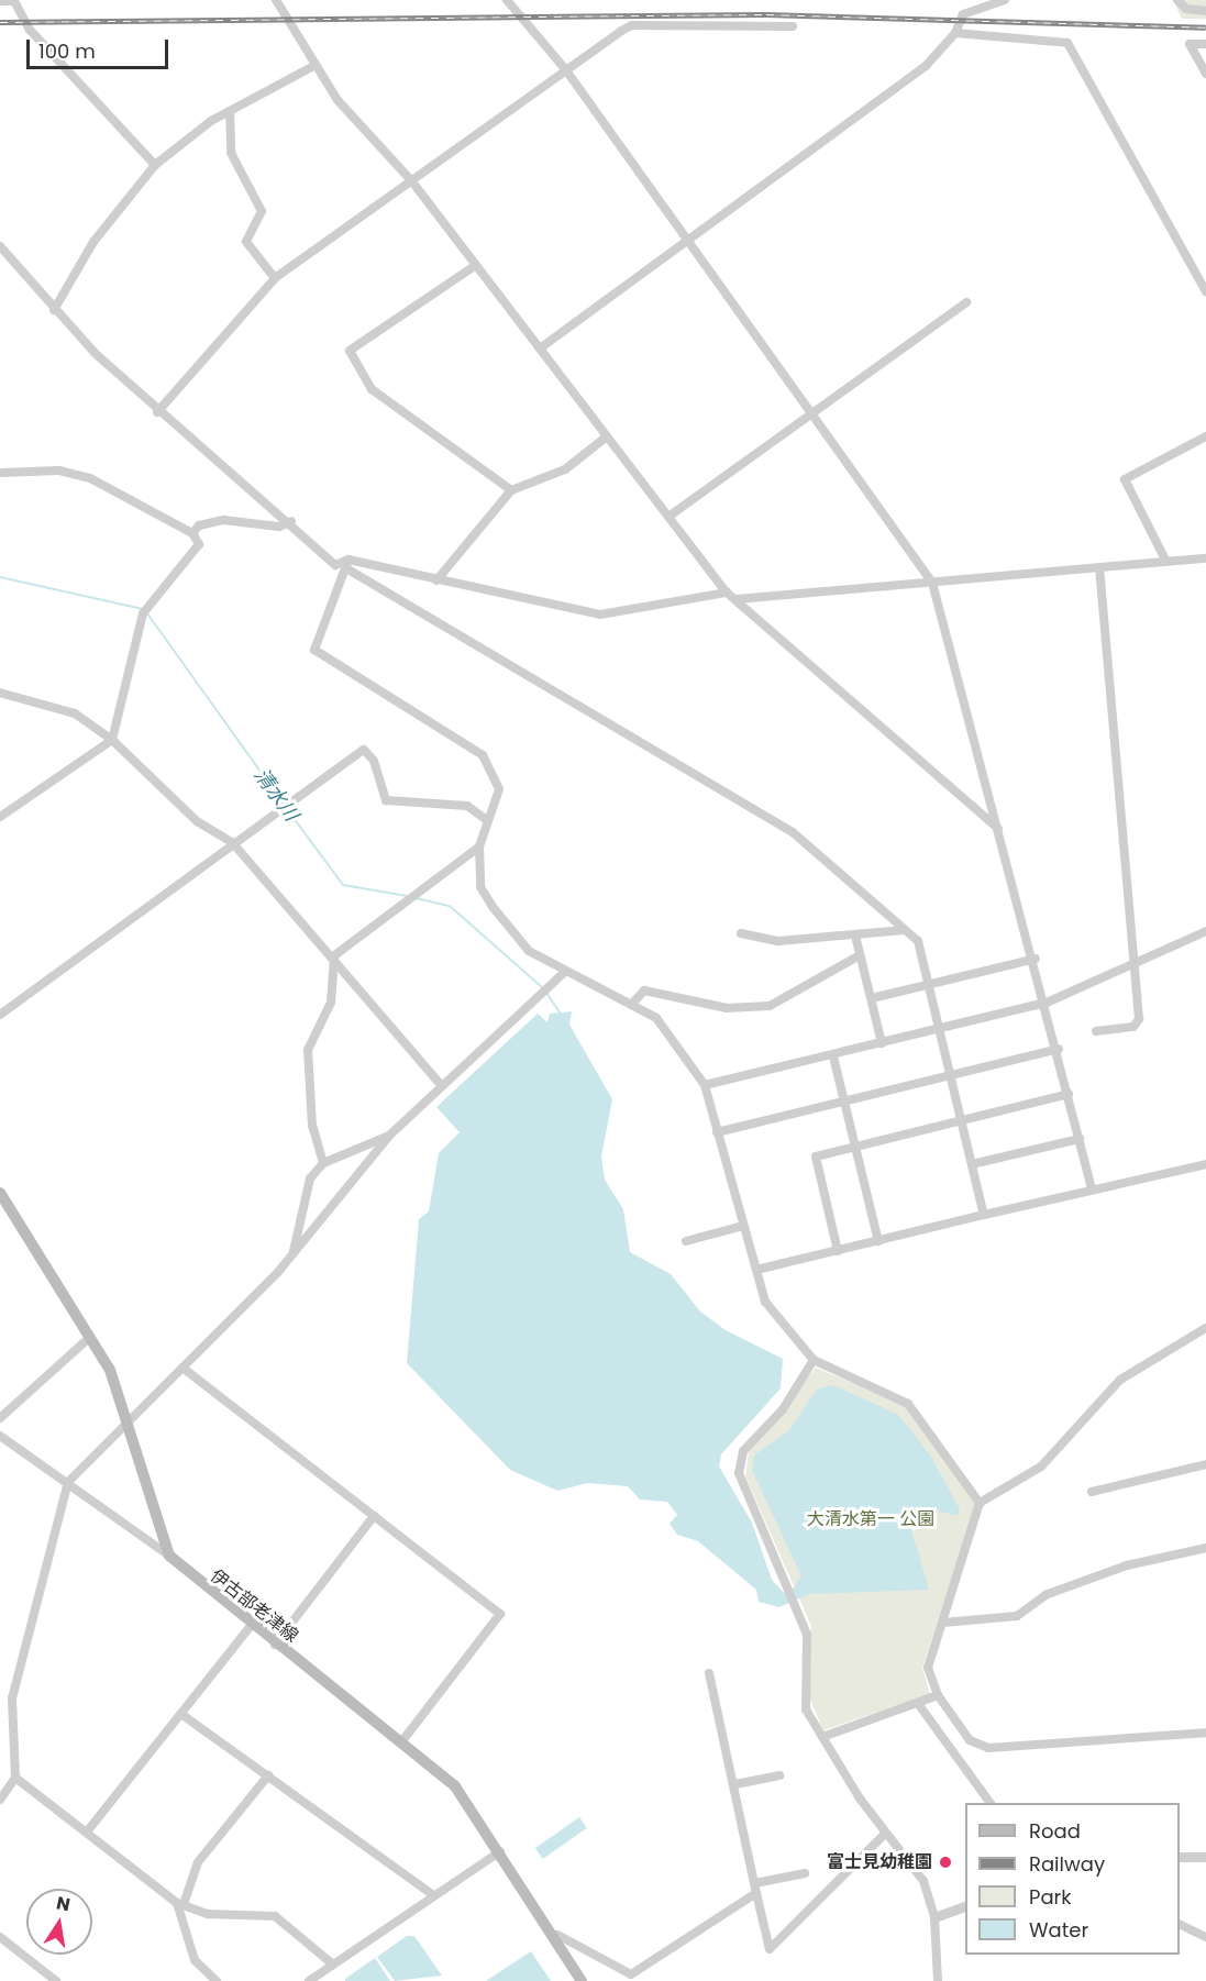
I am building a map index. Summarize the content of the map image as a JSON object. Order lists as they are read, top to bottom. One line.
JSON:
{"streets":{"main road":["伊古部老津線"]},"water":["清水川"],"parks":["大清水第一 公園"],"places":["富士見幼稚園"],"legend":["Road","Railway","Park","Water"],"scale_bar":"100 m","north":"top"}
